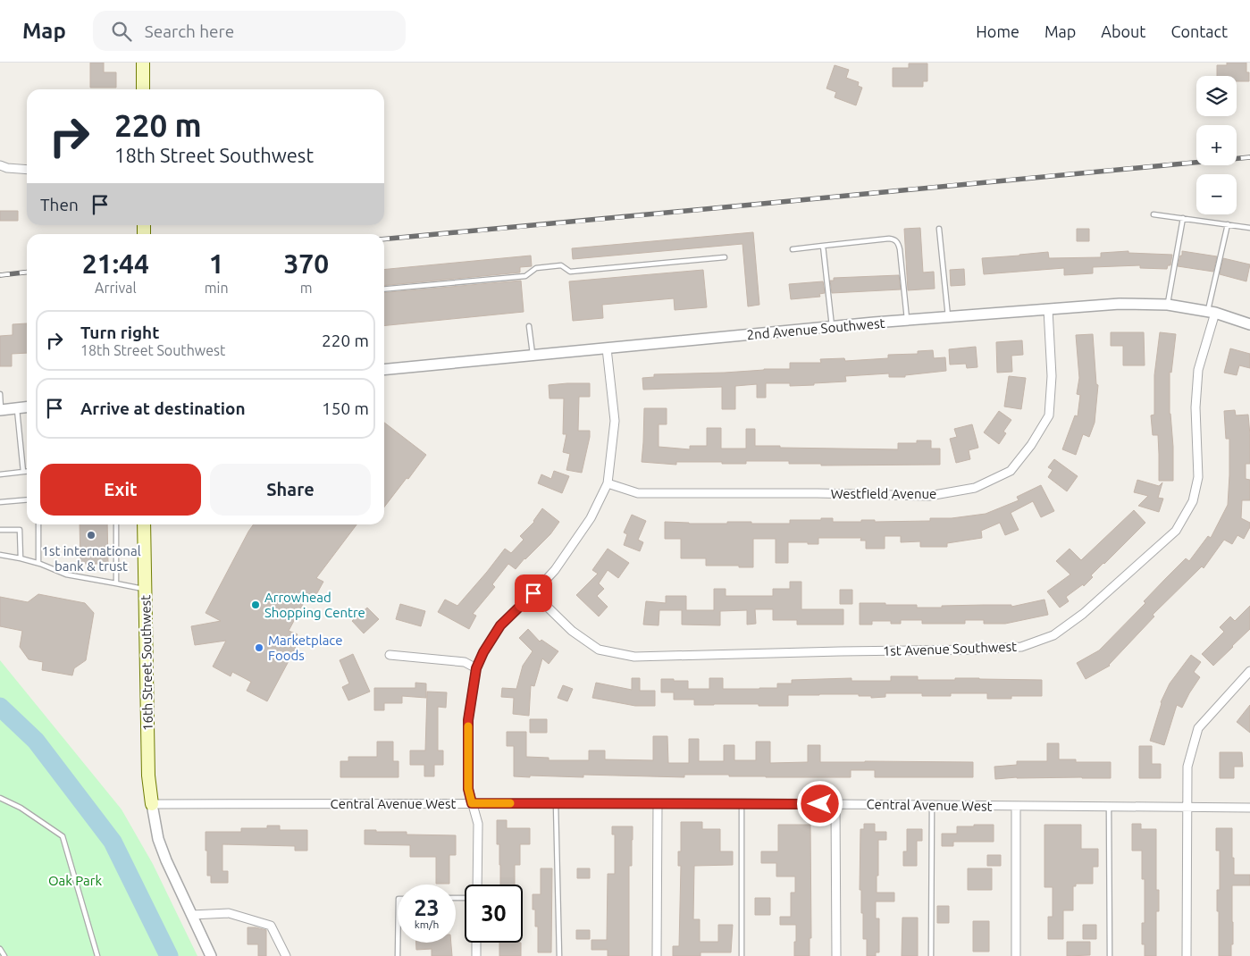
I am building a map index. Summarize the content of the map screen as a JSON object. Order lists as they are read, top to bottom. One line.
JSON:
{"streets":{"main road":["16th Street Southwest"],"street":["2nd Avenue Southwest","Westfield Avenue","1st Avenue Southwest","Central Avenue West"]},"crossings":[["2nd Avenue Southwest","Westfield Avenue"],["2nd Avenue Southwest","1st Avenue Southwest"],["16th Street Southwest","Central Avenue West"]],"parks":["Oak Park"],"places":["1st international bank & trust","Arrowhead Shopping Centre","Marketplace Foods"],"page":{"header":"Map","search":"Search here","nav":["Home","Map","About","Contact"],"map_buttons":["+","−"],"turn":["220 m","18th Street Southwest"],"then":"Then","eta":["21:44","Arrival","1","min","370","m"],"list":[{"name":"Turn right","note":"18th Street Southwest","value":"220 m"},{"name":"Arrive at destination","value":"150 m"}],"buttons":["Exit","Share"],"speed":"23 km/h","limit":"30"}}
